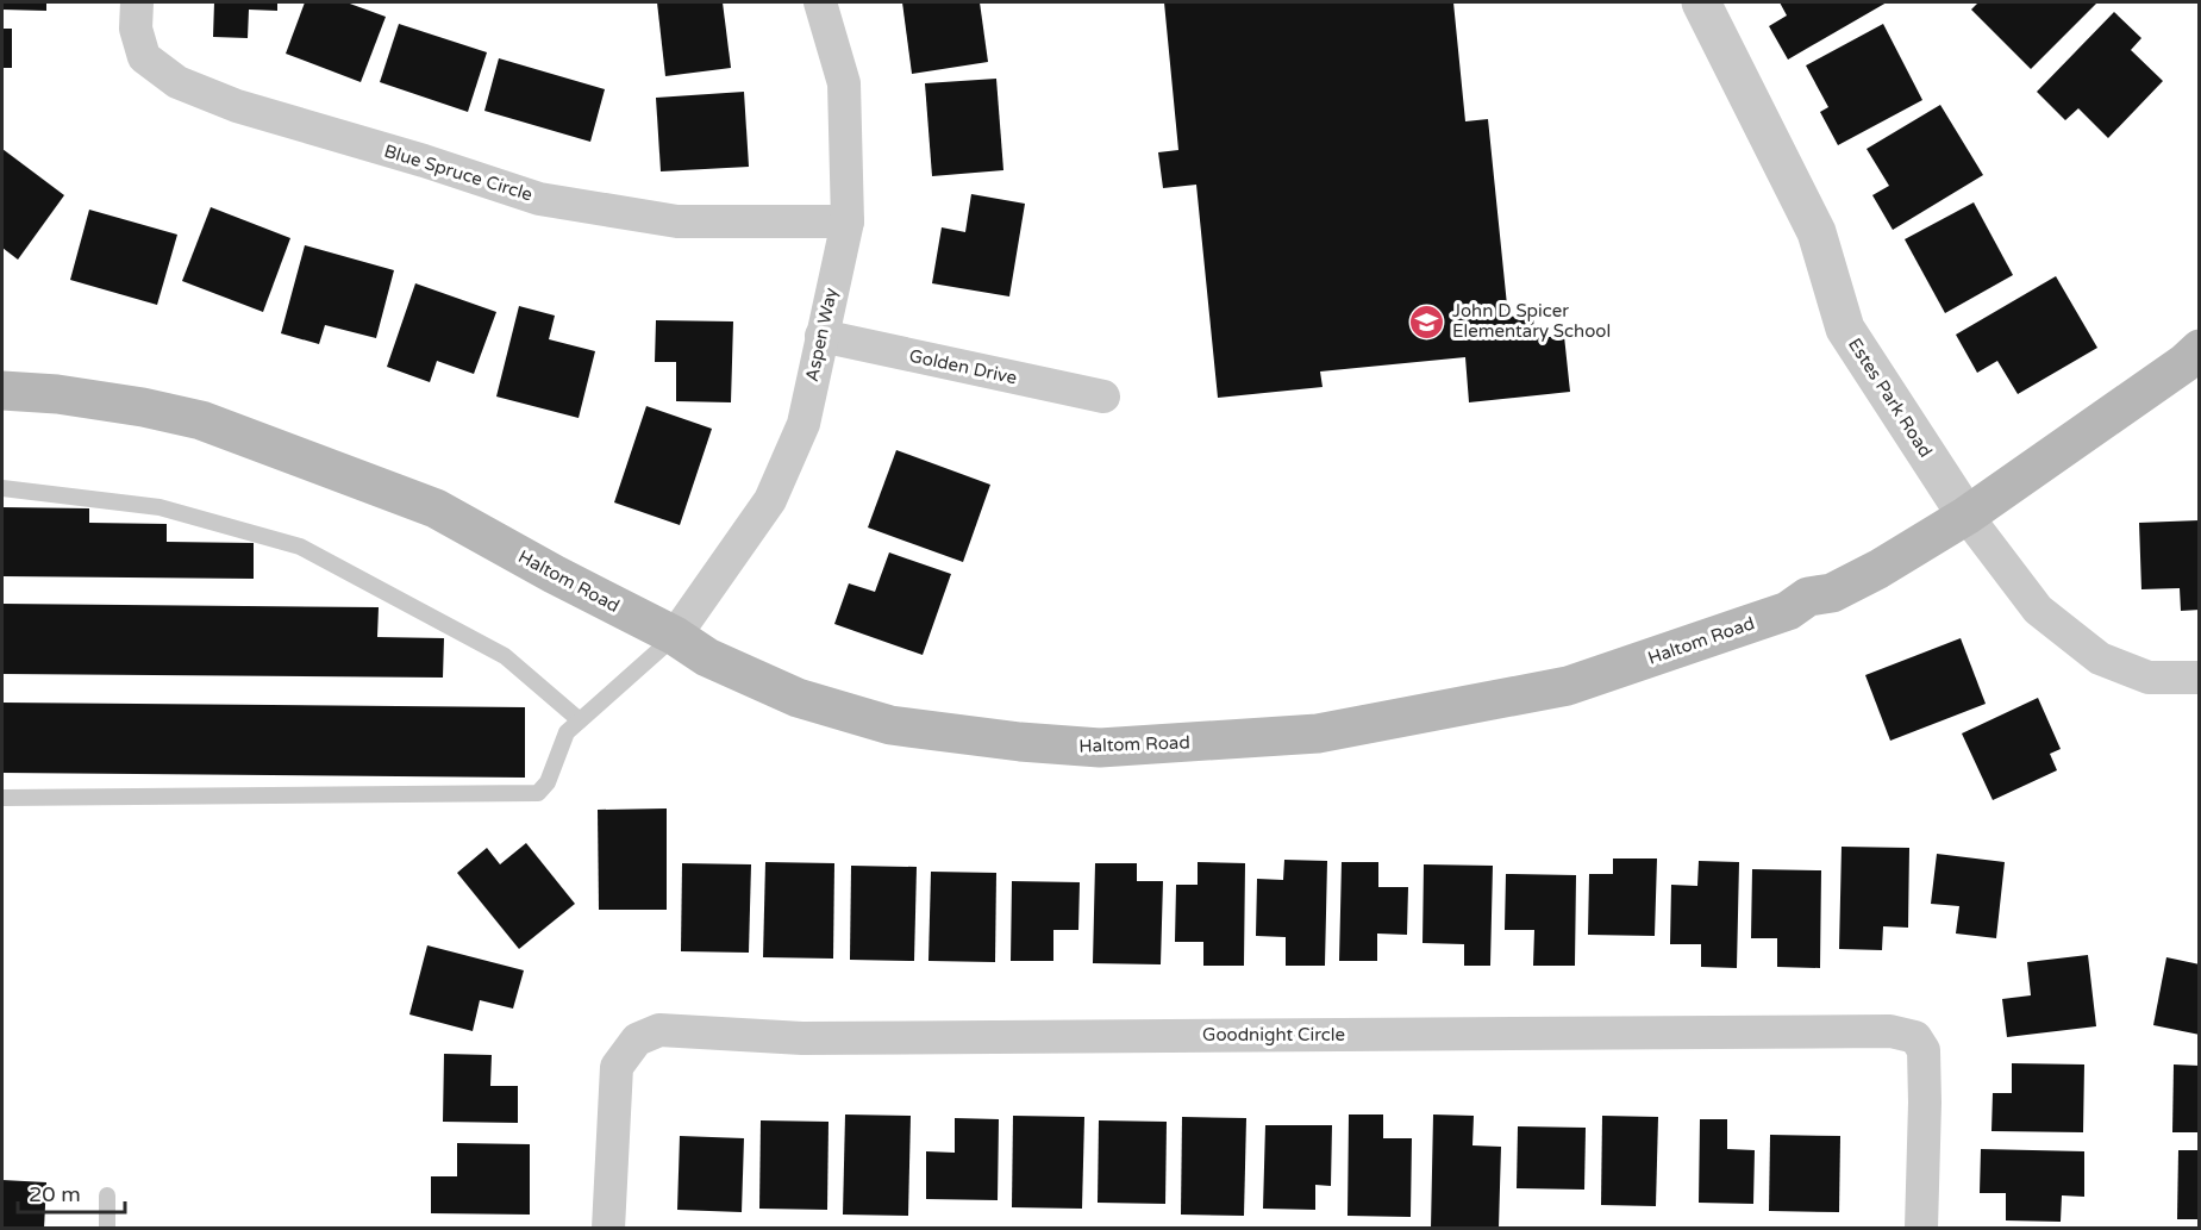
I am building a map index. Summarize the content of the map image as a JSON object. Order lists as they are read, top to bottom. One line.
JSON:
{"streets":{"main road":["Haltom Road"],"street":["Blue Spruce Circle","Aspen Way","Golden Drive","Estes Park Road","Goodnight Circle"]},"crossings":[["Blue Spruce Circle","Aspen Way"],["Aspen Way","Golden Drive"],["Aspen Way","Haltom Road"],["Estes Park Road","Haltom Road"]],"places":{"school or university":["John D Spicer Elementary School"]},"scale_bar":"20 m"}
